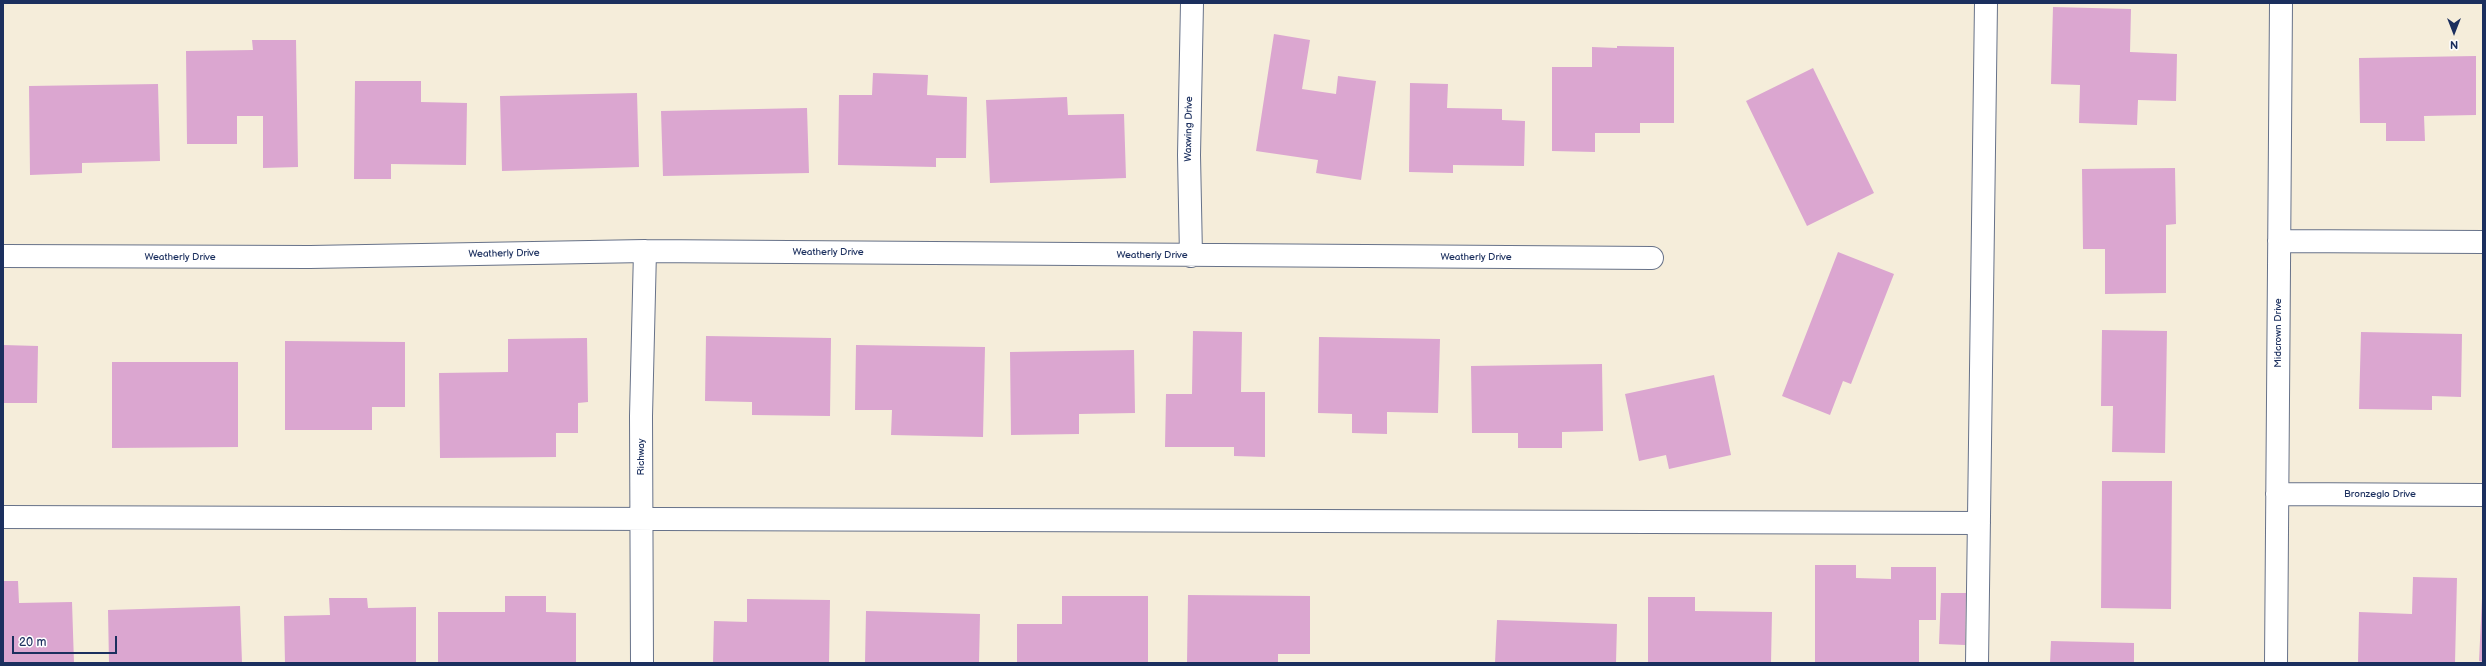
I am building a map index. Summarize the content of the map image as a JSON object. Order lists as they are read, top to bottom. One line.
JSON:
{"streets":{"street":["Waxwing Drive","Weatherly Drive","Midcrown Drive","Richway","Bronzeglo Drive"]},"crossings":[["Waxwing Drive","Weatherly Drive"],["Weatherly Drive","Richway"],["Midcrown Drive","Bronzeglo Drive"]],"scale_bar":"20 m","north":"bottom"}
